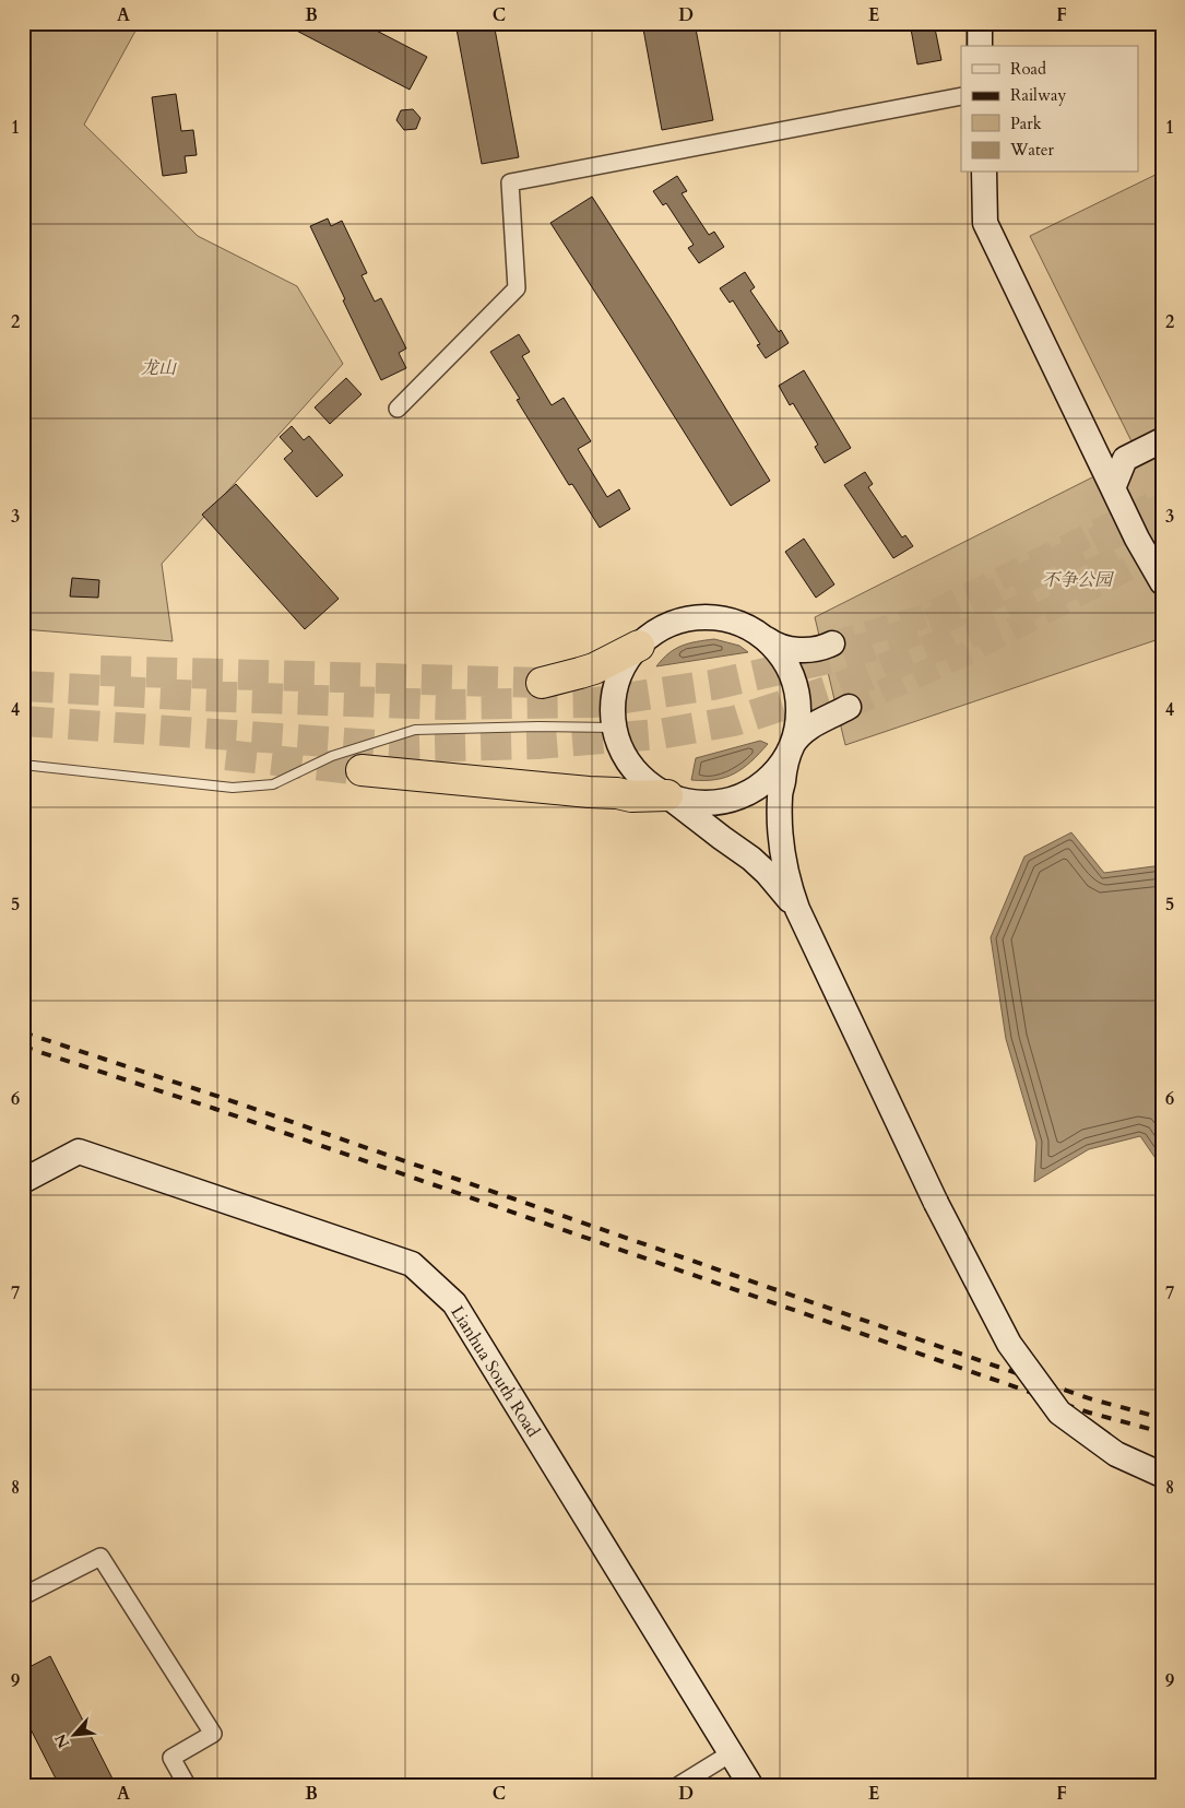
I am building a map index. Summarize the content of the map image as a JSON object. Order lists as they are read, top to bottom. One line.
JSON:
{"streets":{"street":["Lianhua South Road"]},"parks":["龙山","不争公园"],"legend":["Road","Railway","Park","Water"],"north":"bottom left","grid":{"columns":["A","B","C","D","E","F"],"rows":["1","2","3","4","5","6","7","8","9"]}}
